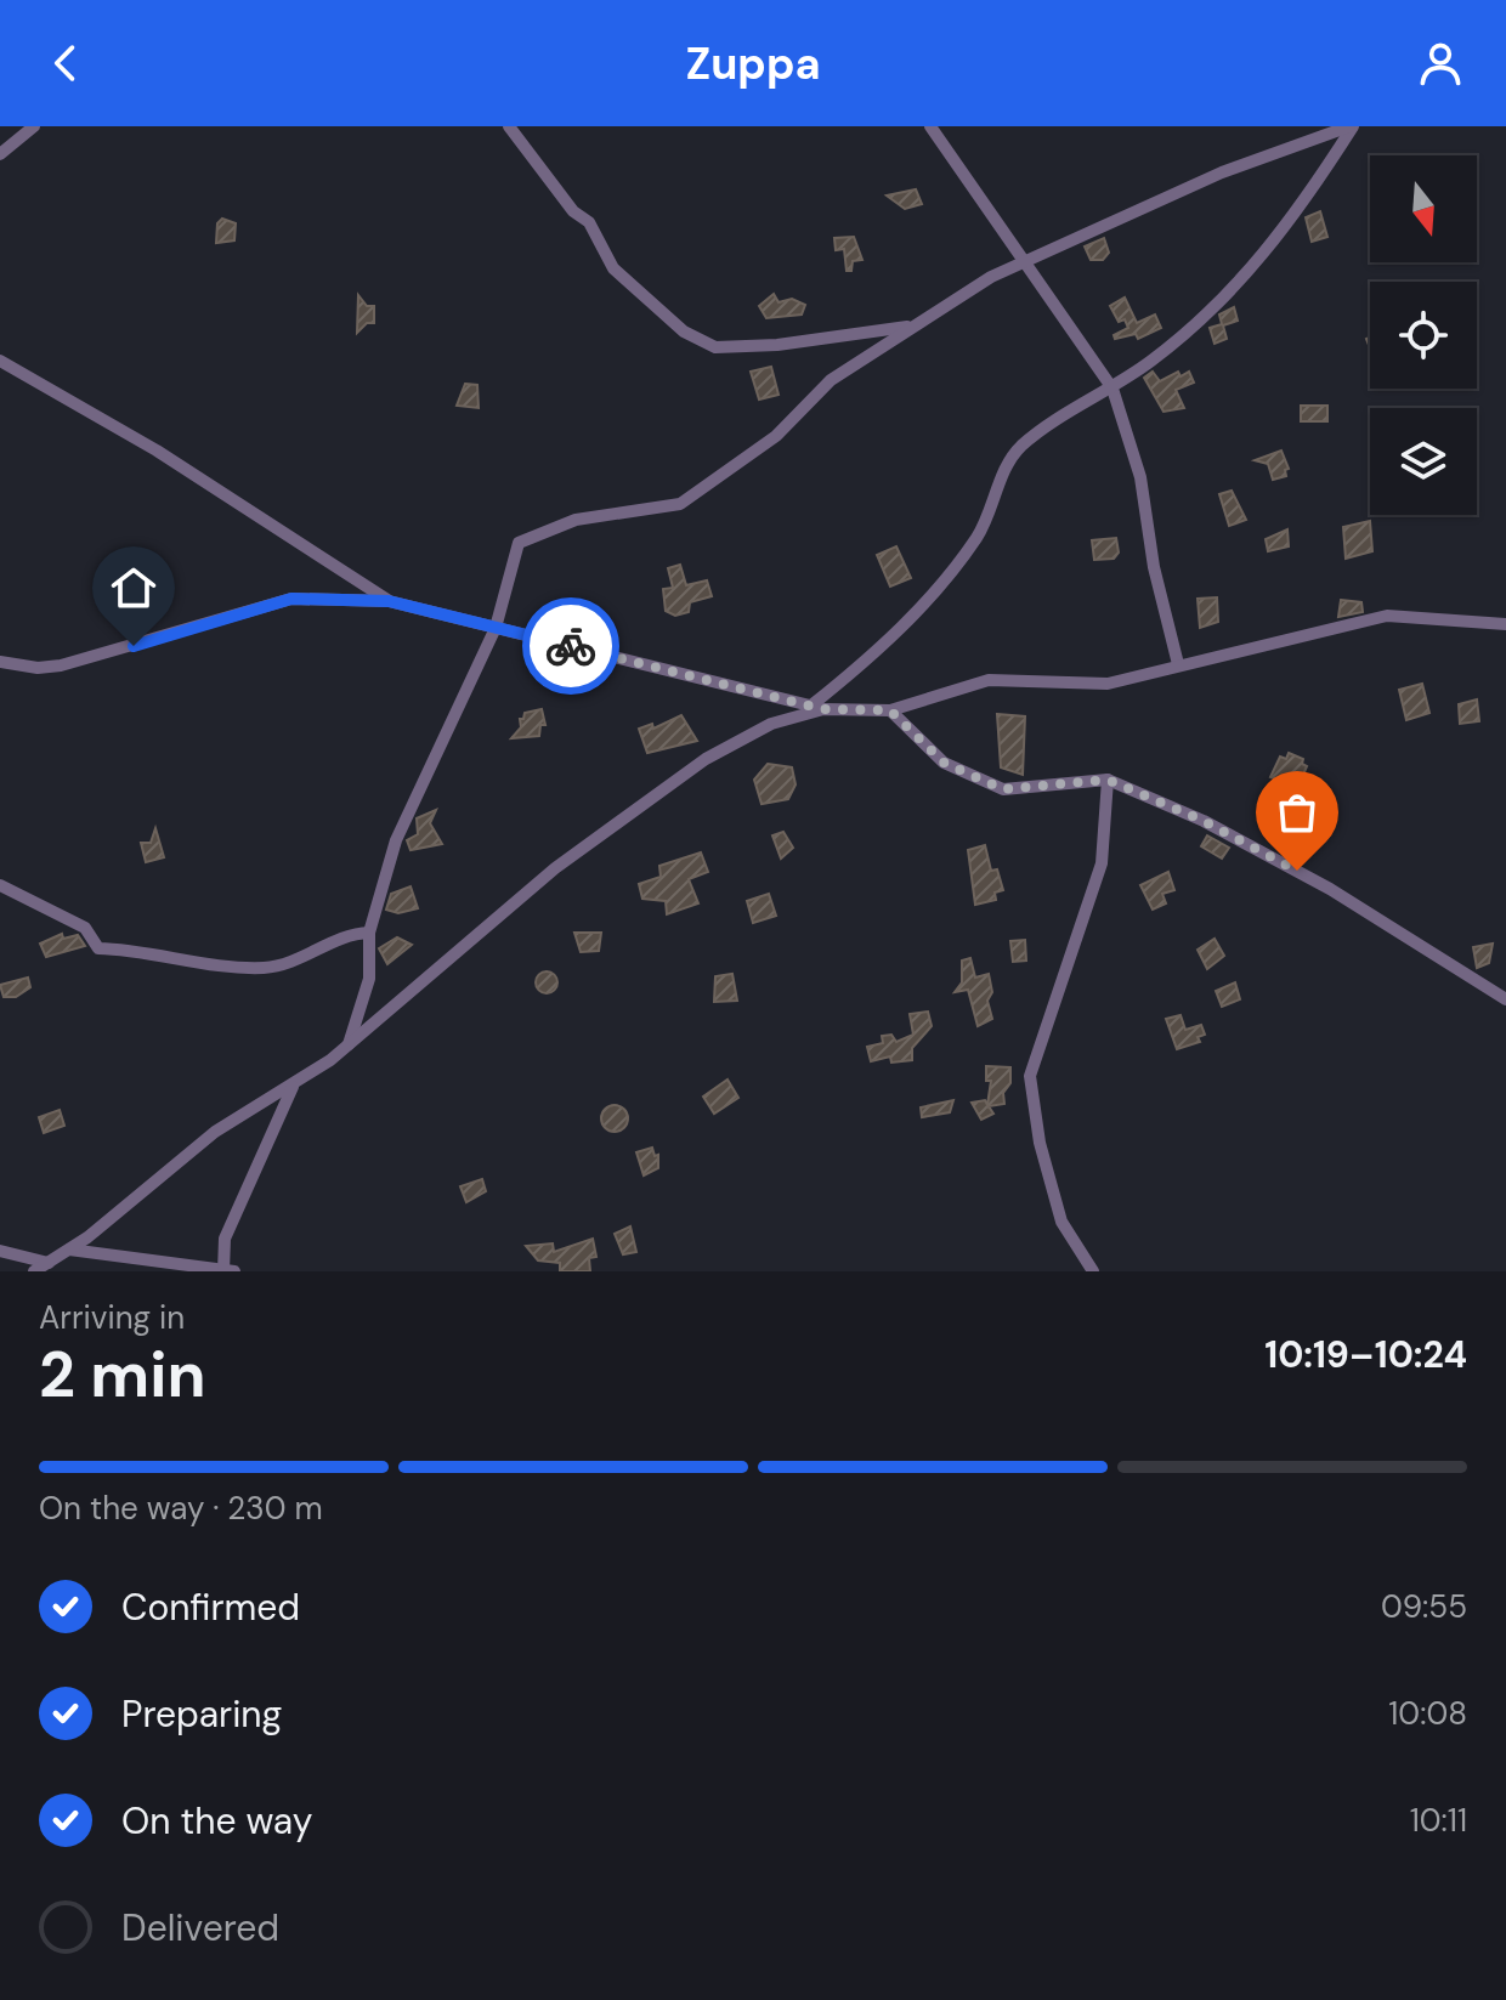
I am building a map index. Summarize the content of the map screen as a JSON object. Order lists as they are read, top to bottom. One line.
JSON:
{"north":"bottom","page":{"header":"Zuppa","heading":["2 min","Arriving in","10:19–10:24"],"bar":"On the way · 230 m","list":[["Confirmed","09:55"],["Preparing","10:08"],["On the way","10:11"],"Delivered"]}}
